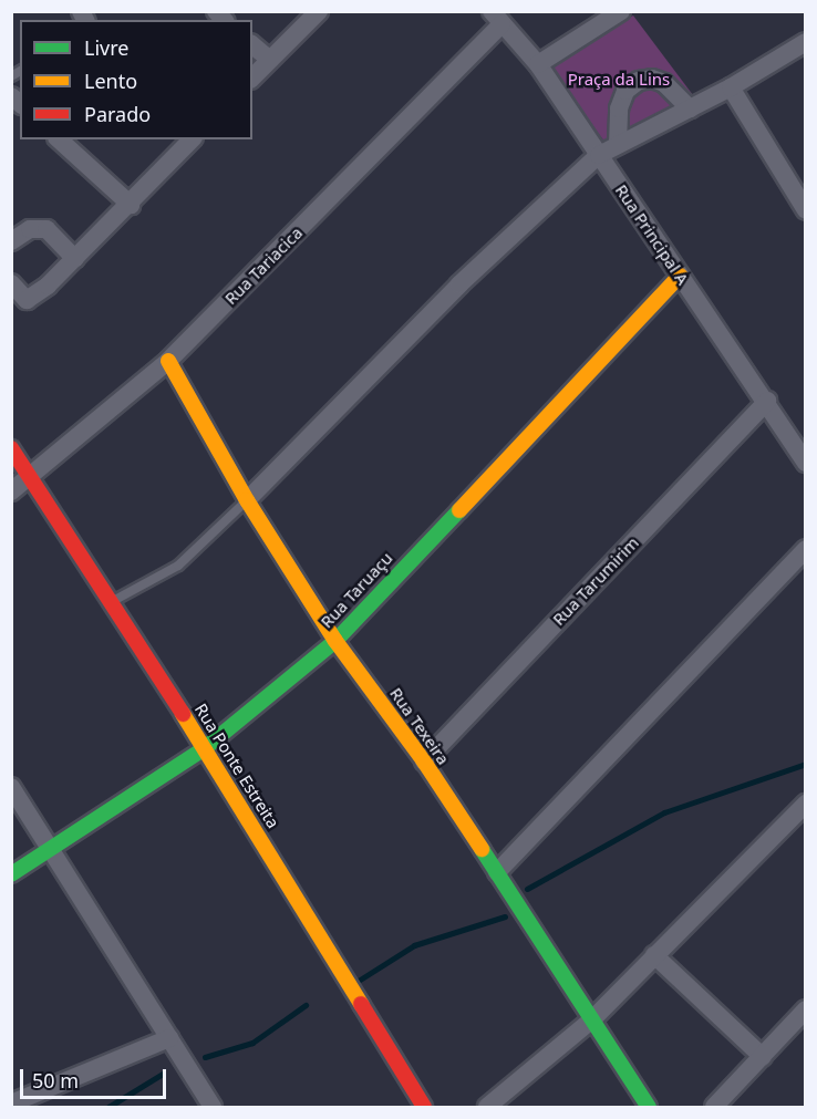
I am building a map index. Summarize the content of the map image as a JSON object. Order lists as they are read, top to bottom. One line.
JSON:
{"streets":{"street":["Rua Principal A","Rua Tariacica","Rua Tarumirim","Rua Taruaçu","Rua Texeira","Rua Ponte Estreita"]},"crossings":[["Rua Principal A","Rua Tariacica"],["Rua Principal A","Rua Tarumirim"],["Rua Principal A","Rua Taruaçu"],["Rua Tariacica","Rua Texeira"],["Rua Tariacica","Rua Ponte Estreita"],["Rua Tarumirim","Rua Texeira"],["Rua Taruaçu","Rua Texeira"],["Rua Taruaçu","Rua Ponte Estreita"]],"parks":["Praça da Lins"],"legend":["Livre","Lento","Parado"],"scale_bar":"50 m"}
